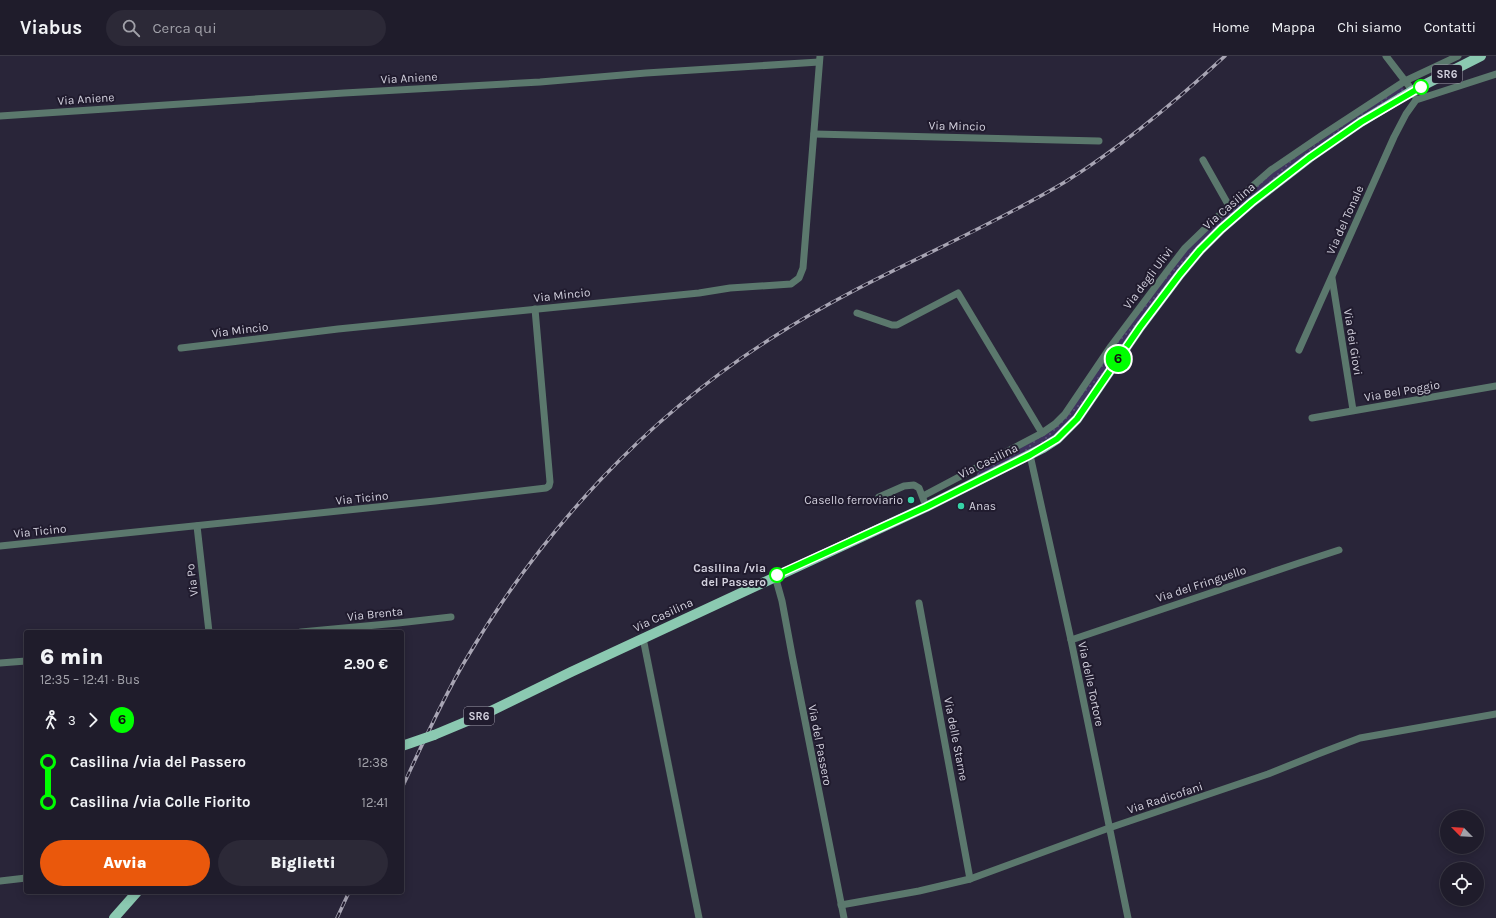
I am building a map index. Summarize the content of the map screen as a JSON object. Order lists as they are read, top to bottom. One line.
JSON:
{"streets":{"main road":["SR6","Via Casilina"],"street":["Via Aniene","Via Mincio","Via del Tonale","Via degli Ulivi","Via dei Giovi","Via Bel Poggio","Via Ticino","Via Po","Via del Fringuello","Via Brenta","Via delle Tortore","Via delle Starne","Via del Passero","Via Radicofani"]},"crossings":[["Via Aniene","Via Mincio"],["Via Mincio","Via Ticino"],["Via Casilina","Via del Tonale"],["Via Casilina","Via delle Tortore"],["Via Casilina","Via del Passero"],["Via del Tonale","Via dei Giovi"],["Via dei Giovi","Via Bel Poggio"],["Via Ticino","Via Po"],["Via del Fringuello","Via delle Tortore"],["Via delle Tortore","Via Radicofani"],["Via delle Starne","Via Radicofani"],["Via del Passero","Via Radicofani"]],"places":["Casello ferroviario","Anas","Casilina /via del Passero"],"lines":["bus line 6"],"north":"top left","page":{"header":"Viabus","search":"Cerca qui","nav":["Home","Mappa","Chi siamo","Contatti"],"on_map":"6","heading":["6 min","12:35 – 12:41 · Bus","2.90 €"],"legs":["3","6"],"list":[{"name":"Casilina /via del Passero","value":"12:38"},{"name":"Casilina /via Colle Fiorito","value":"12:41"}],"buttons":["Avvia","Biglietti"]}}
